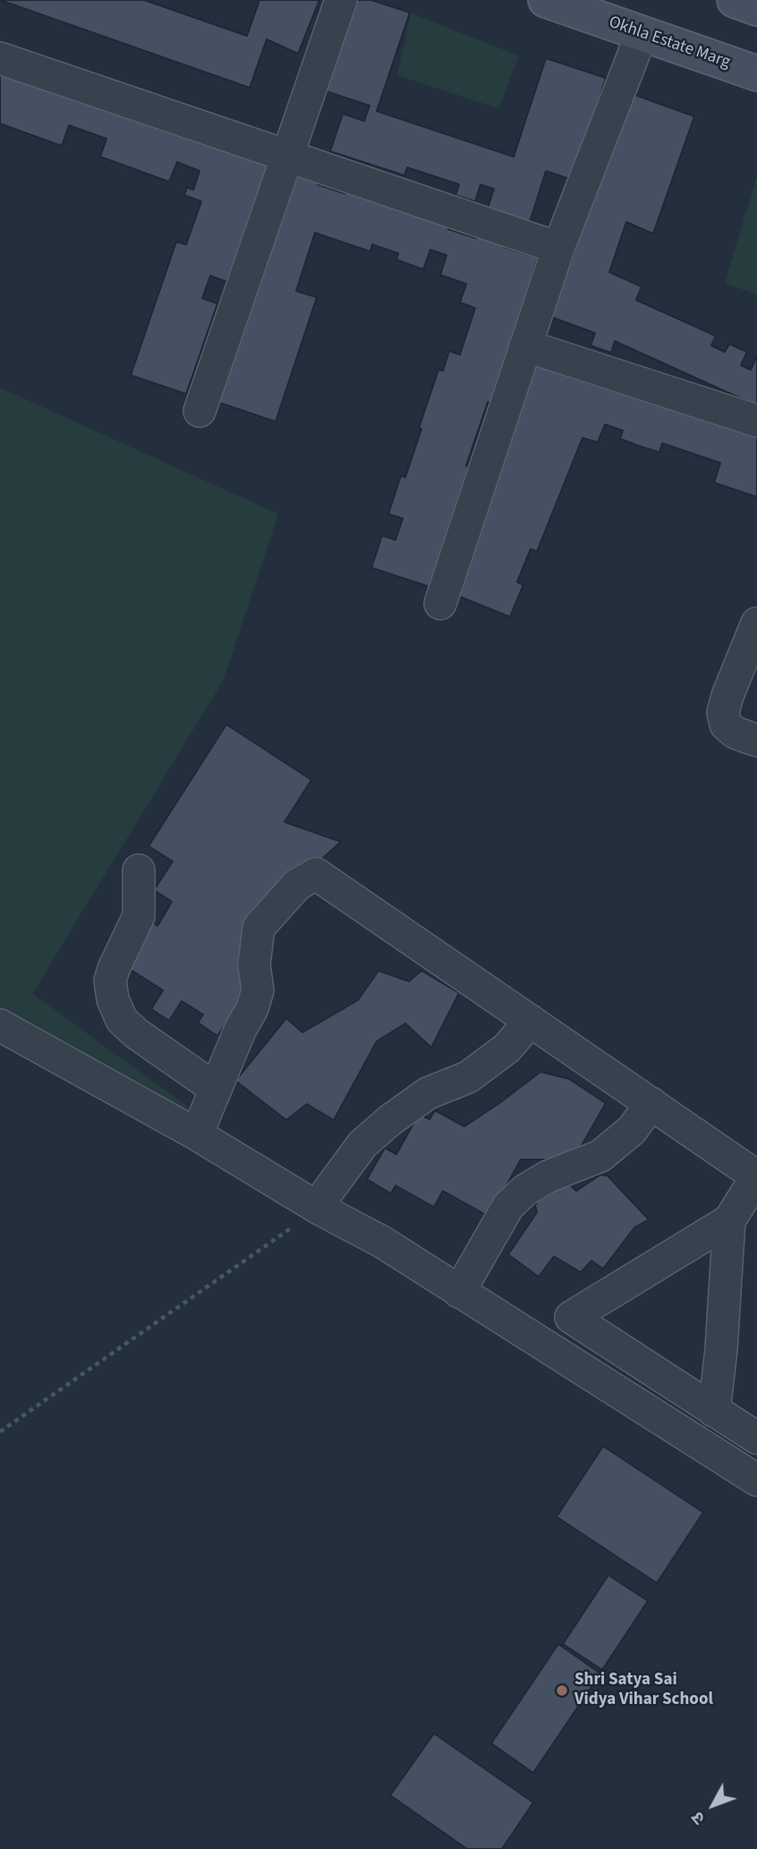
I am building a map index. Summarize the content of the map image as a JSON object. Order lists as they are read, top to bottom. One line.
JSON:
{"streets":{"main road":["Okhla Estate Marg"]},"places":["Shri Satya Sai Vidya Vihar School"],"north":"bottom left"}
